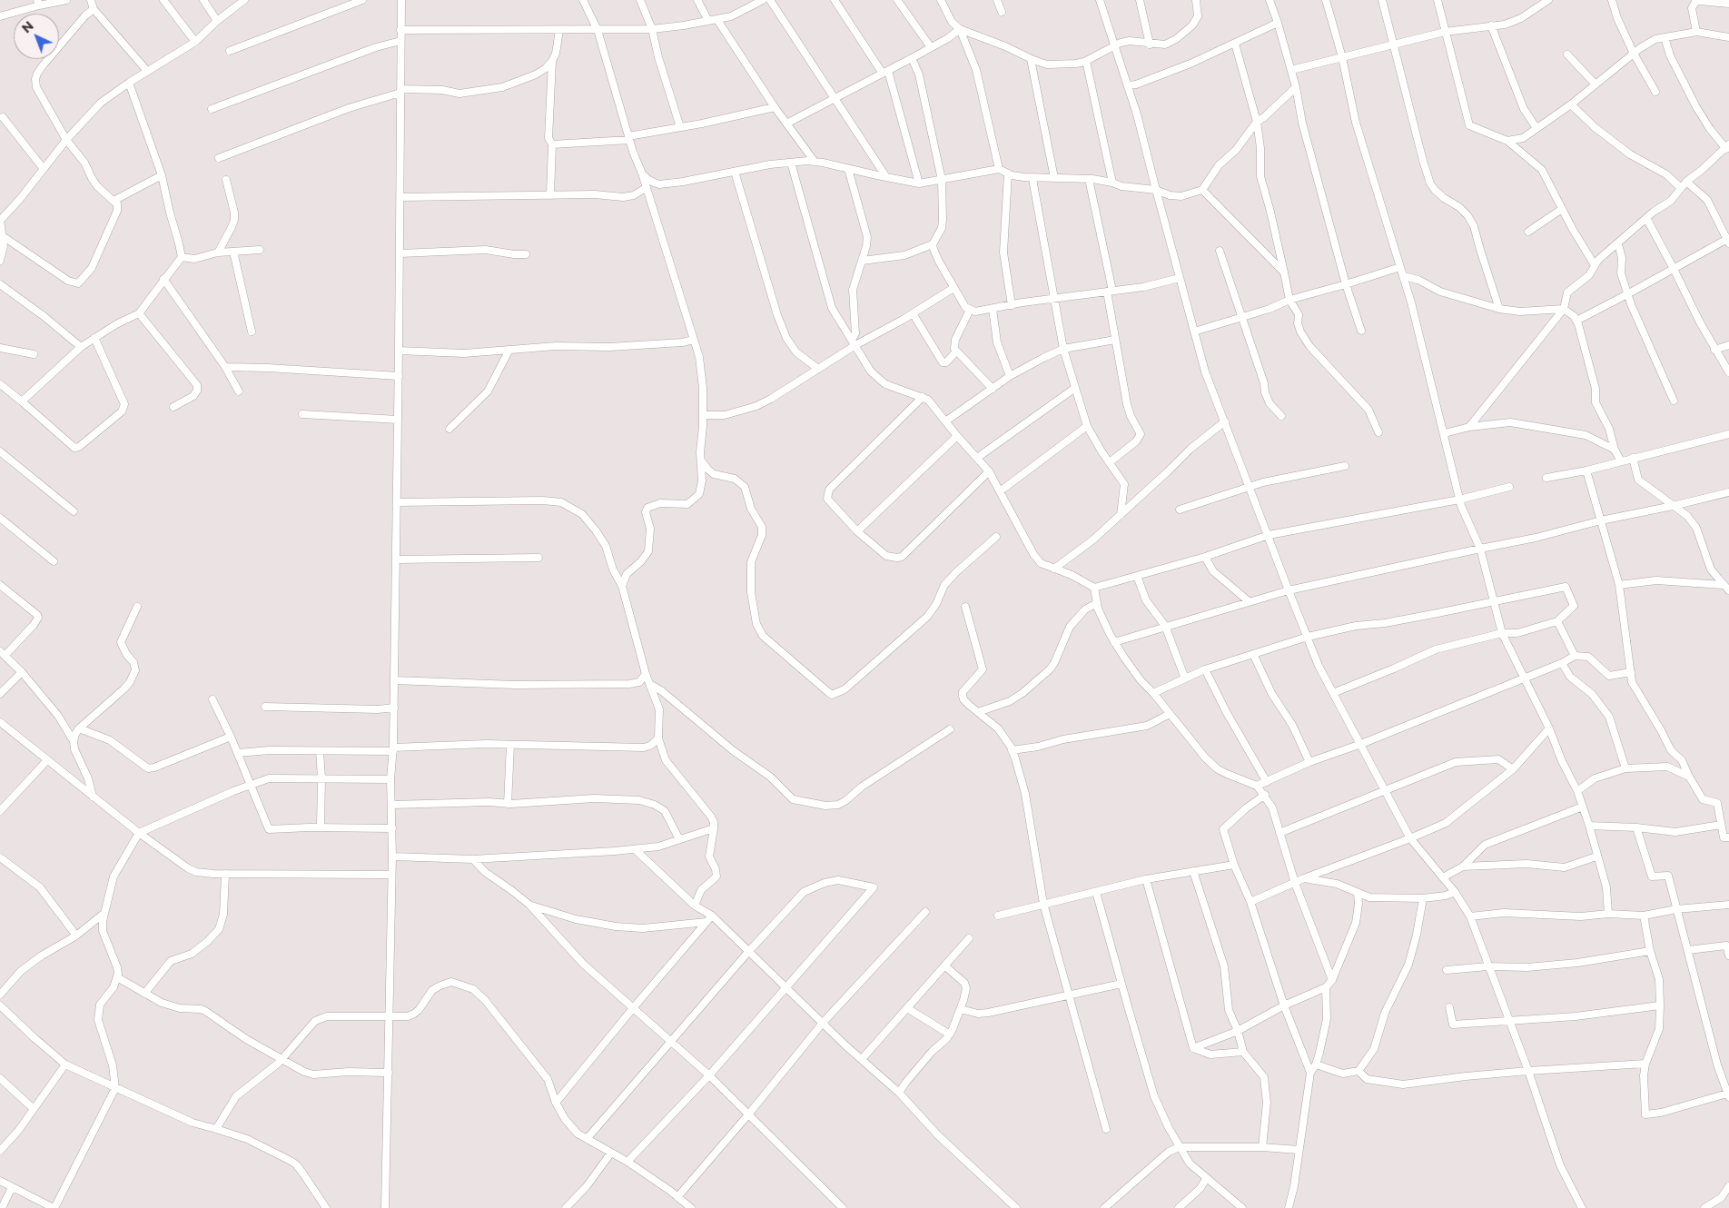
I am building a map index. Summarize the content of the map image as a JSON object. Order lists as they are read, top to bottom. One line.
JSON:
{"north":"top left"}
